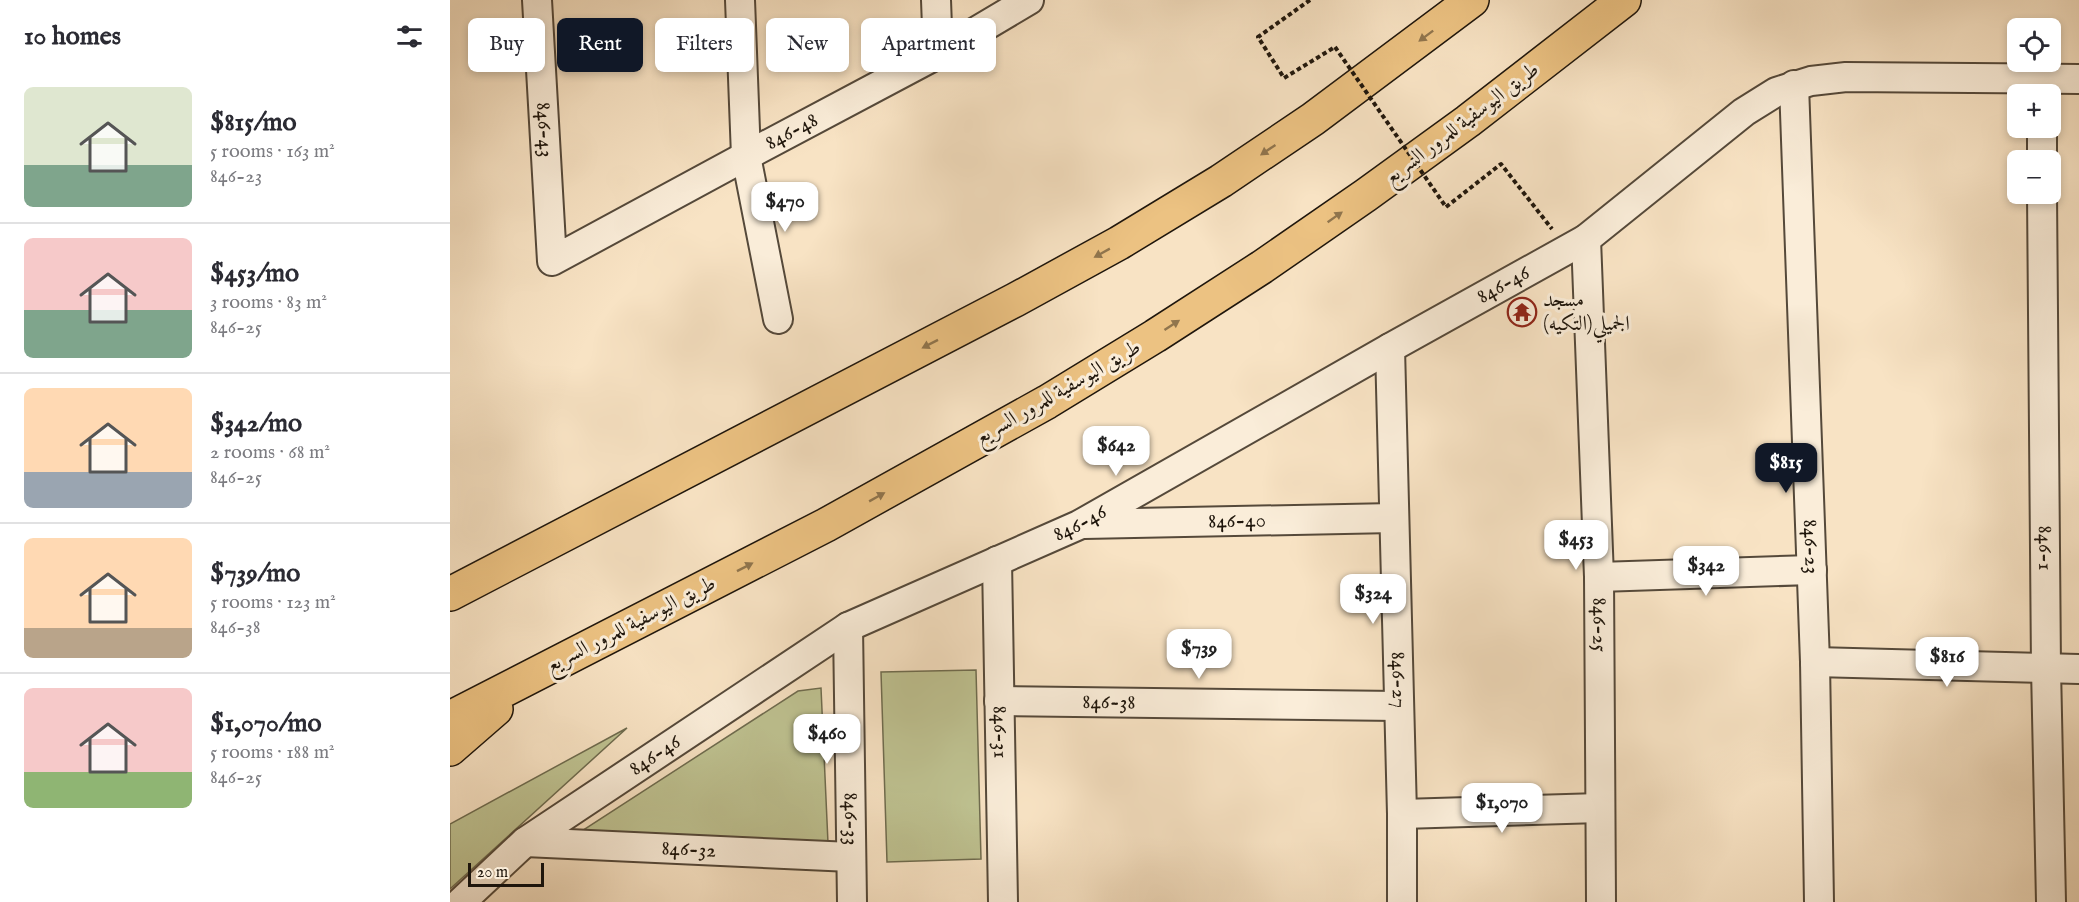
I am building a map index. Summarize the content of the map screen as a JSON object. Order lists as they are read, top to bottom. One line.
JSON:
{"streets":{"highway":["طريق اليوسفية للمرور السريع"],"street":["846-43","846-48","846-46","846-40","846-23","846-1","846-25","846-27","846-38","846-31","846-33","846-32"]},"crossings":[["846-43","846-48"],["846-46","846-40"],["846-46","846-23"],["846-46","846-25"],["846-46","846-27"],["846-46","846-31"],["846-46","846-33"],["846-46","846-32"],["846-40","846-27"],["846-27","846-38"],["846-38","846-31"],["846-33","846-32"]],"places":{"temple":["مسجد الجميلي(التكيه)"]},"scale_bar":"20 m","page":{"heading":"10 homes","map_buttons":["+","−"],"chip":["Buy","Rent","Filters","New","Apartment"],"list":[{"name":"$815/mo","note":"5 rooms · 163 m² · 846-23"},{"name":"$453/mo","note":"3 rooms · 83 m² · 846-25"},{"name":"$342/mo","note":"2 rooms · 68 m² · 846-25"},{"name":"$739/mo","note":"5 rooms · 123 m² · 846-38"},{"name":"$1,070/mo","note":"5 rooms · 188 m² · 846-25"}],"price":["$470","$642","$815","$453","$342","$324","$739","$816","$460","$1,070"],"scale":"20 m"}}
